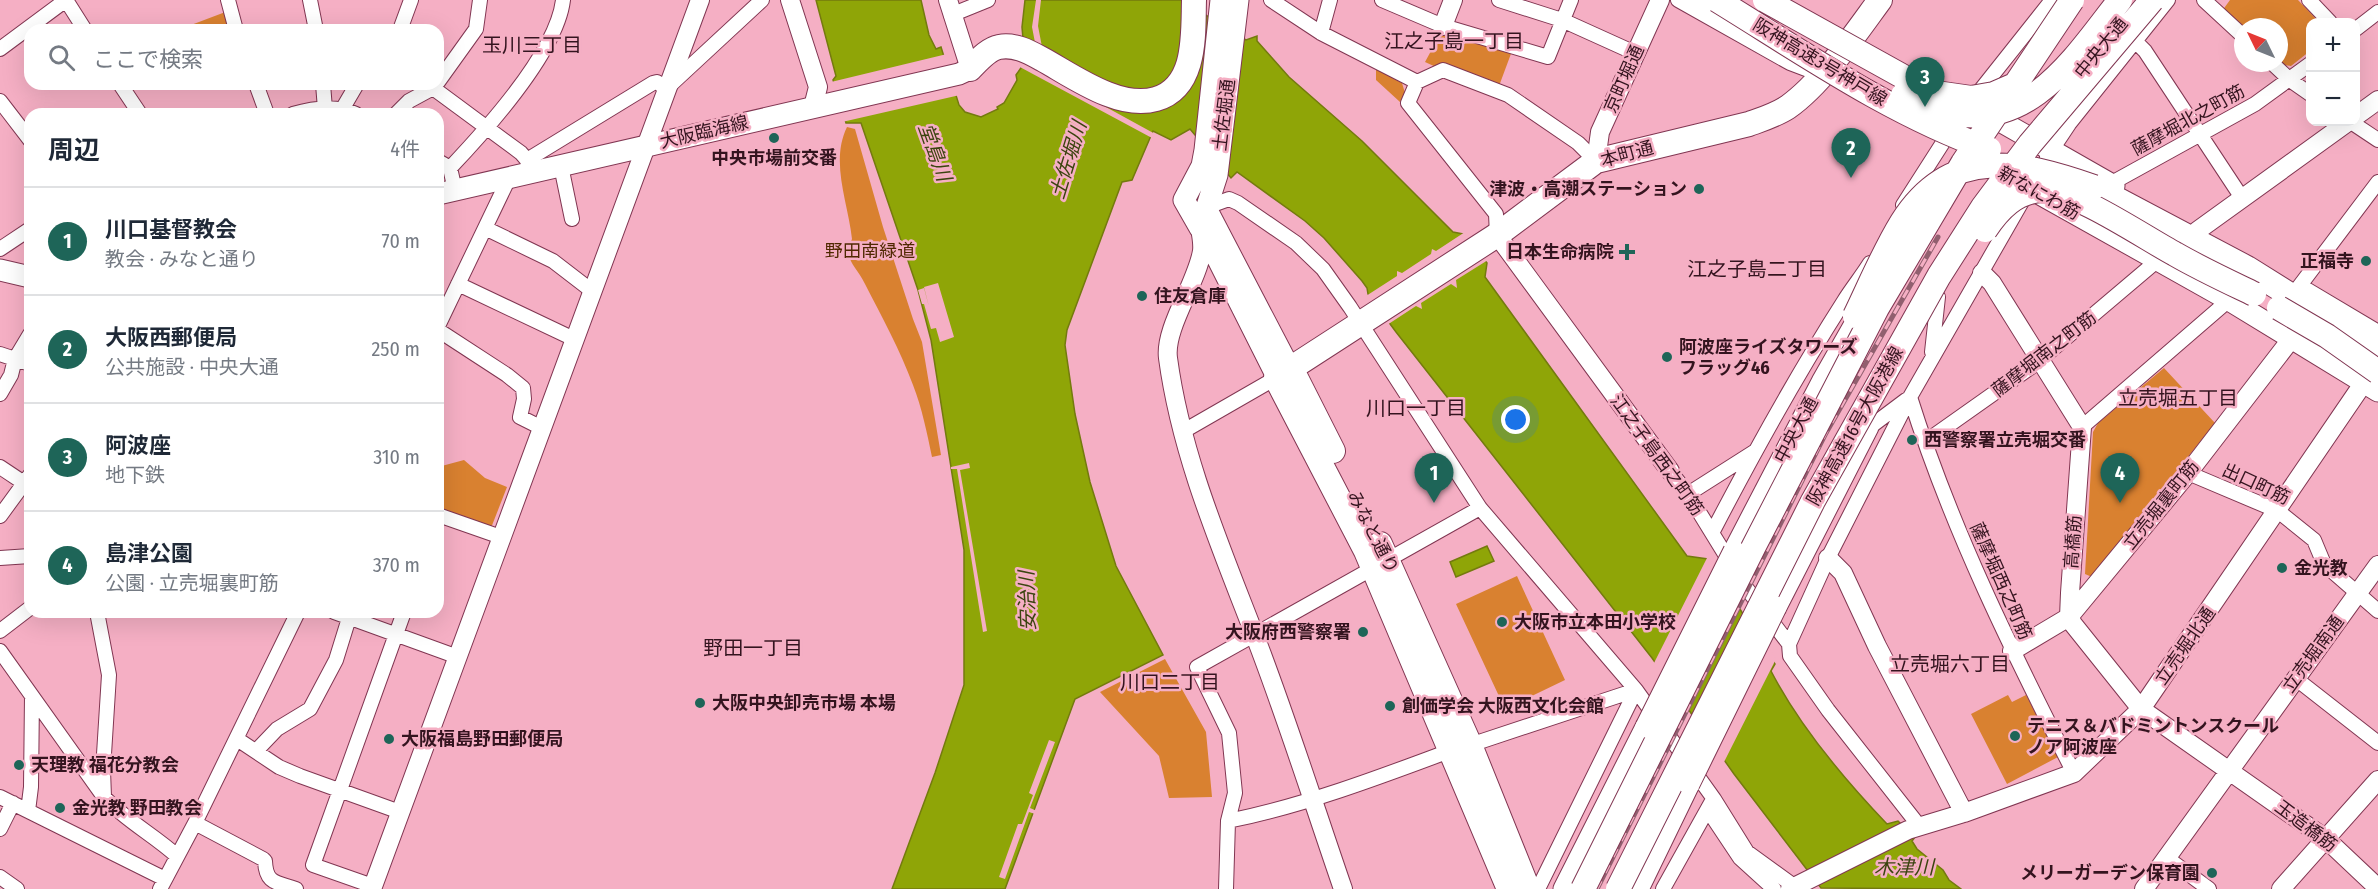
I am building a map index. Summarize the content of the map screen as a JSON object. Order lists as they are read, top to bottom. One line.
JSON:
{"streets":{"highway":["阪神高速3号神戸線","本町通","阪神高速16号大阪港線","みなと通り"],"main road":["中央大通","土佐堀通","大阪臨海線","新なにわ筋"],"street":["京町堀通","薩摩堀北之町筋","薩摩堀南之町筋","江之子島西之町筋","出口町筋","立売堀裏町筋","高橋筋","薩摩堀西之町筋","立売堀北通","立売堀南通","玉造橋筋"]},"crossings":[["中央大通","新なにわ筋"],["中央大通","阪神高速16号大阪港線"],["京町堀通","本町通"],["土佐堀通","みなと通り"],["本町通","新なにわ筋"],["本町通","江之子島西之町筋"],["本町通","みなと通り"],["新なにわ筋","薩摩堀南之町筋"],["新なにわ筋","立売堀裏町筋"],["新なにわ筋","立売堀北通"],["薩摩堀南之町筋","薩摩堀西之町筋"],["江之子島西之町筋","立売堀北通"],["出口町筋","立売堀裏町筋"],["出口町筋","立売堀北通"],["出口町筋","立売堀南通"],["立売堀裏町筋","高橋筋"],["立売堀裏町筋","薩摩堀西之町筋"],["薩摩堀西之町筋","立売堀北通"],["立売堀南通","玉造橋筋"]],"districts":["江之子島一丁目","玉川三丁目","江之子島二丁目","立売堀五丁目","川口一丁目","野田一丁目","立売堀六丁目","川口二丁目"],"water":["堂島川","土佐堀川","安治川","木津川"],"parks":["野田南緑道"],"places":{"other":["中央市場前交番","津波・高潮ステーション","正福寺","住友倉庫","阿波座ライズタワーズ フラッグ46","西警察署立売堀交番","金光教","大阪市立本田小学校","大阪府西警察署","大阪中央卸売市場 本場","創価学会 大阪西文化会館","テニス＆バドミントンスクール ノア阿波座","大阪福島野田郵便局","天理教 福花分教会","金光教 野田教会","メリーガーデン保育園"],"health":["日本生命病院"]},"north":"top left","page":{"map_buttons":["+","−"],"search":"ここで検索","pins":["3","2","1","4"],"heading":["周辺","4件"],"list":[{"mark":"1","name":"川口基督教会","note":"教会 · みなと通り","value":"70 m"},{"mark":"2","name":"大阪西郵便局","note":"公共施設 · 中央大通","value":"250 m"},{"mark":"3","name":"阿波座","note":"地下鉄","value":"310 m"},{"mark":"4","name":"島津公園","note":"公園 · 立売堀裏町筋","value":"370 m"}]}}
